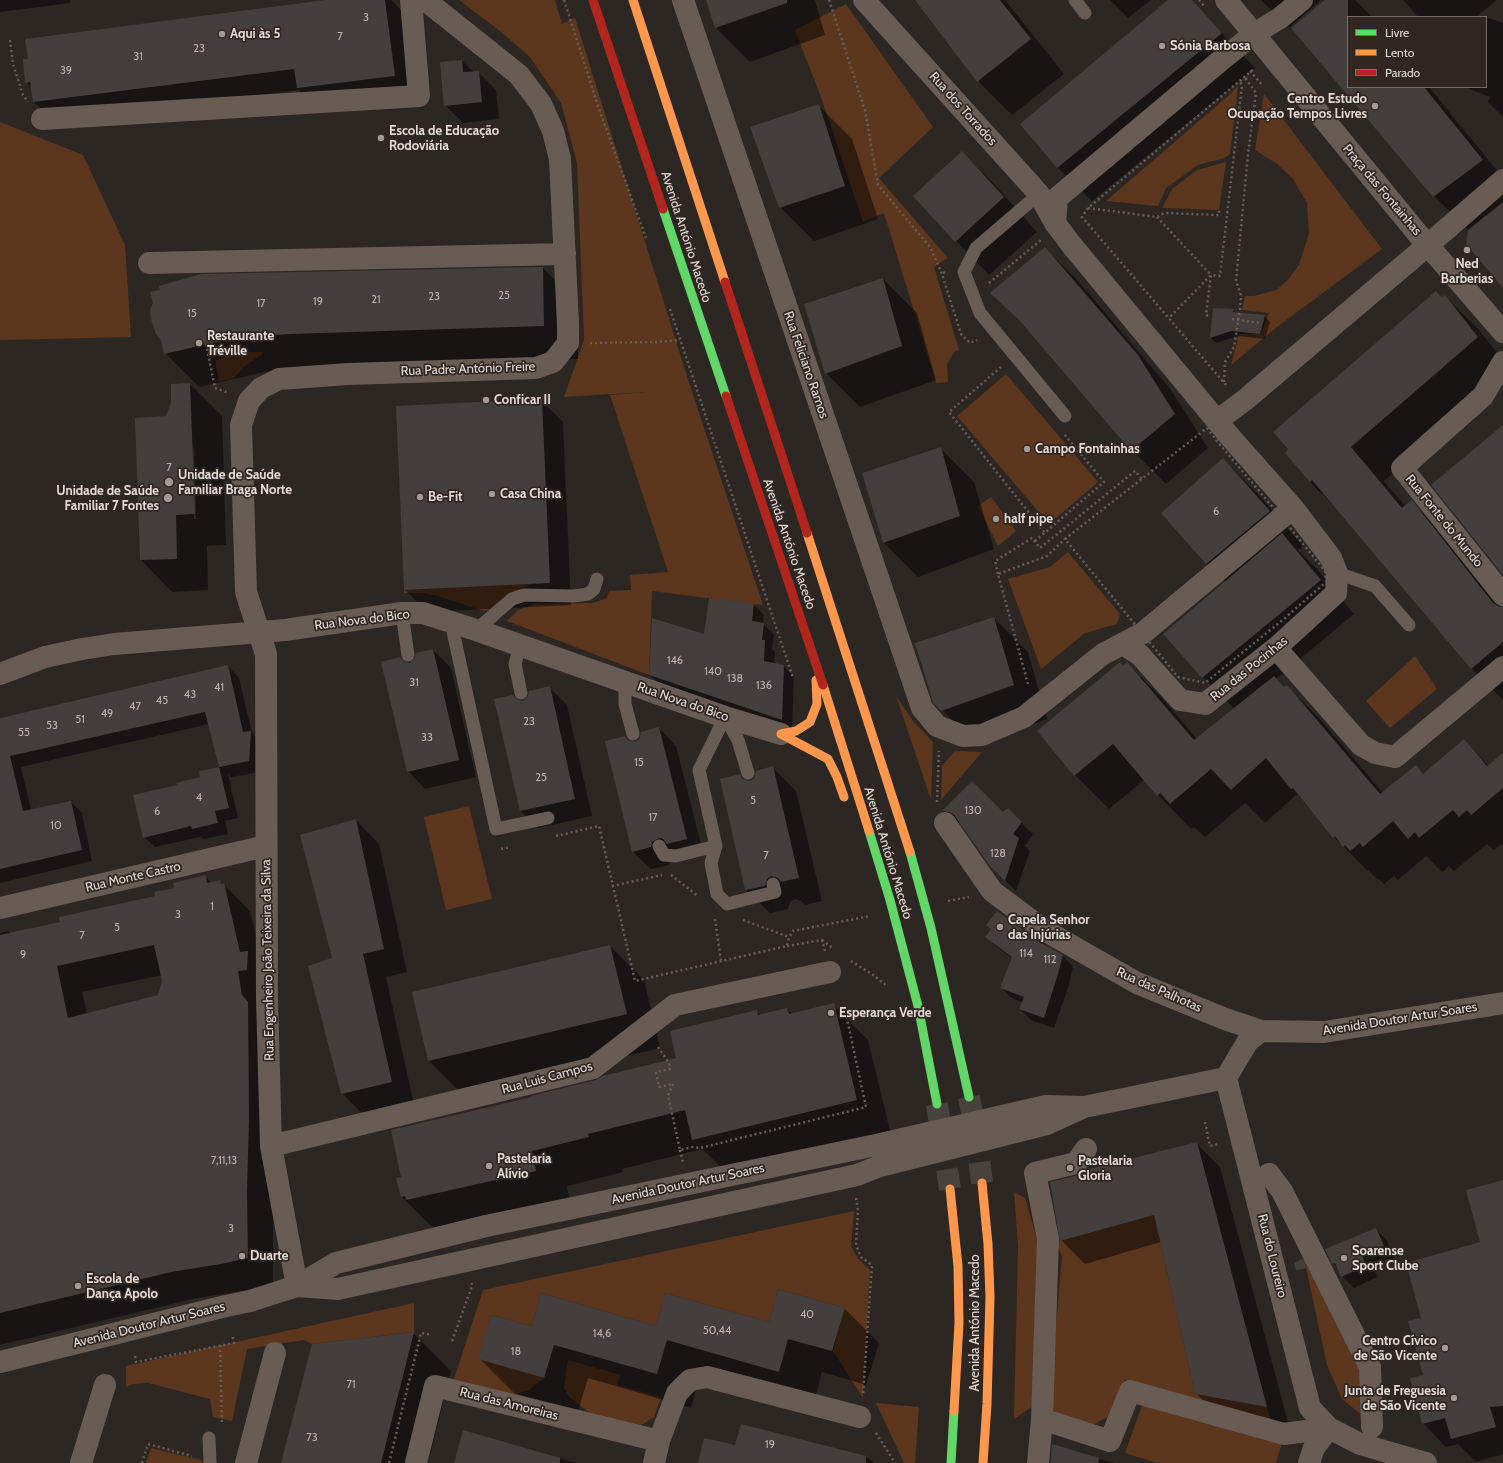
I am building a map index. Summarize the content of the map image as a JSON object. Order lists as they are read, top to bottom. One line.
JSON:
{"streets":{"highway":["Avenida António Macedo"],"street":["Rua dos Torrados","Praça das Fontainhas","Rua Feliciano Ramos","Rua Padre António Freire","Rua Fonte do Mundo","Rua Nova do Bico","Rua das Pocinhas","Rua Monte Castro","Rua Engenheiro João Teixeira da Silva","Rua das Palhotas","Avenida Doutor Artur Soares","Rua Luis Campos","Rua do Loureiro","Rua das Amoreiras"]},"crossings":[["Rua Padre António Freire","Rua Nova do Bico"],["Rua Padre António Freire","Rua Engenheiro João Teixeira da Silva"],["Rua Nova do Bico","Rua Engenheiro João Teixeira da Silva"],["Rua Monte Castro","Rua Engenheiro João Teixeira da Silva"],["Rua Engenheiro João Teixeira da Silva","Avenida Doutor Artur Soares"],["Rua Engenheiro João Teixeira da Silva","Rua Luis Campos"],["Rua das Palhotas","Avenida Doutor Artur Soares"],["Avenida Doutor Artur Soares","Rua do Loureiro"]],"places":["Aqui às 5","Sónia Barbosa","Centro Estudo Ocupação Tempos Livres","Escola de Educação Rodoviária","Ned Barberias","Restaurante Tréville","Conficar II","Campo Fontainhas","Unidade de Saúde Familiar Braga Norte","Casa China","Be-Fit","Unidade de Saúde Familiar 7 Fontes","half pipe","Capela Senhor das Injúrias","Esperança Verde","Pastelaria Alívio","Pastelaria Gloria","Duarte","Soarense Sport Clube","Escola de Dança Apolo","Centro Cívico de São Vicente","Junta de Freguesia de São Vicente"],"house_numbers":["3","7","23","31","39","25","23","21","19","17","15","7","6","146","140","138","31","136","41","43","45","47","49","51","23","53","55","33","15","25","4","5","130","6","17","10","128","7","1","3","5","7","114","9","112","7,11,13","3","40","50,44","14,6","18","71","73","19"],"legend":["Livre","Lento","Parado"]}
